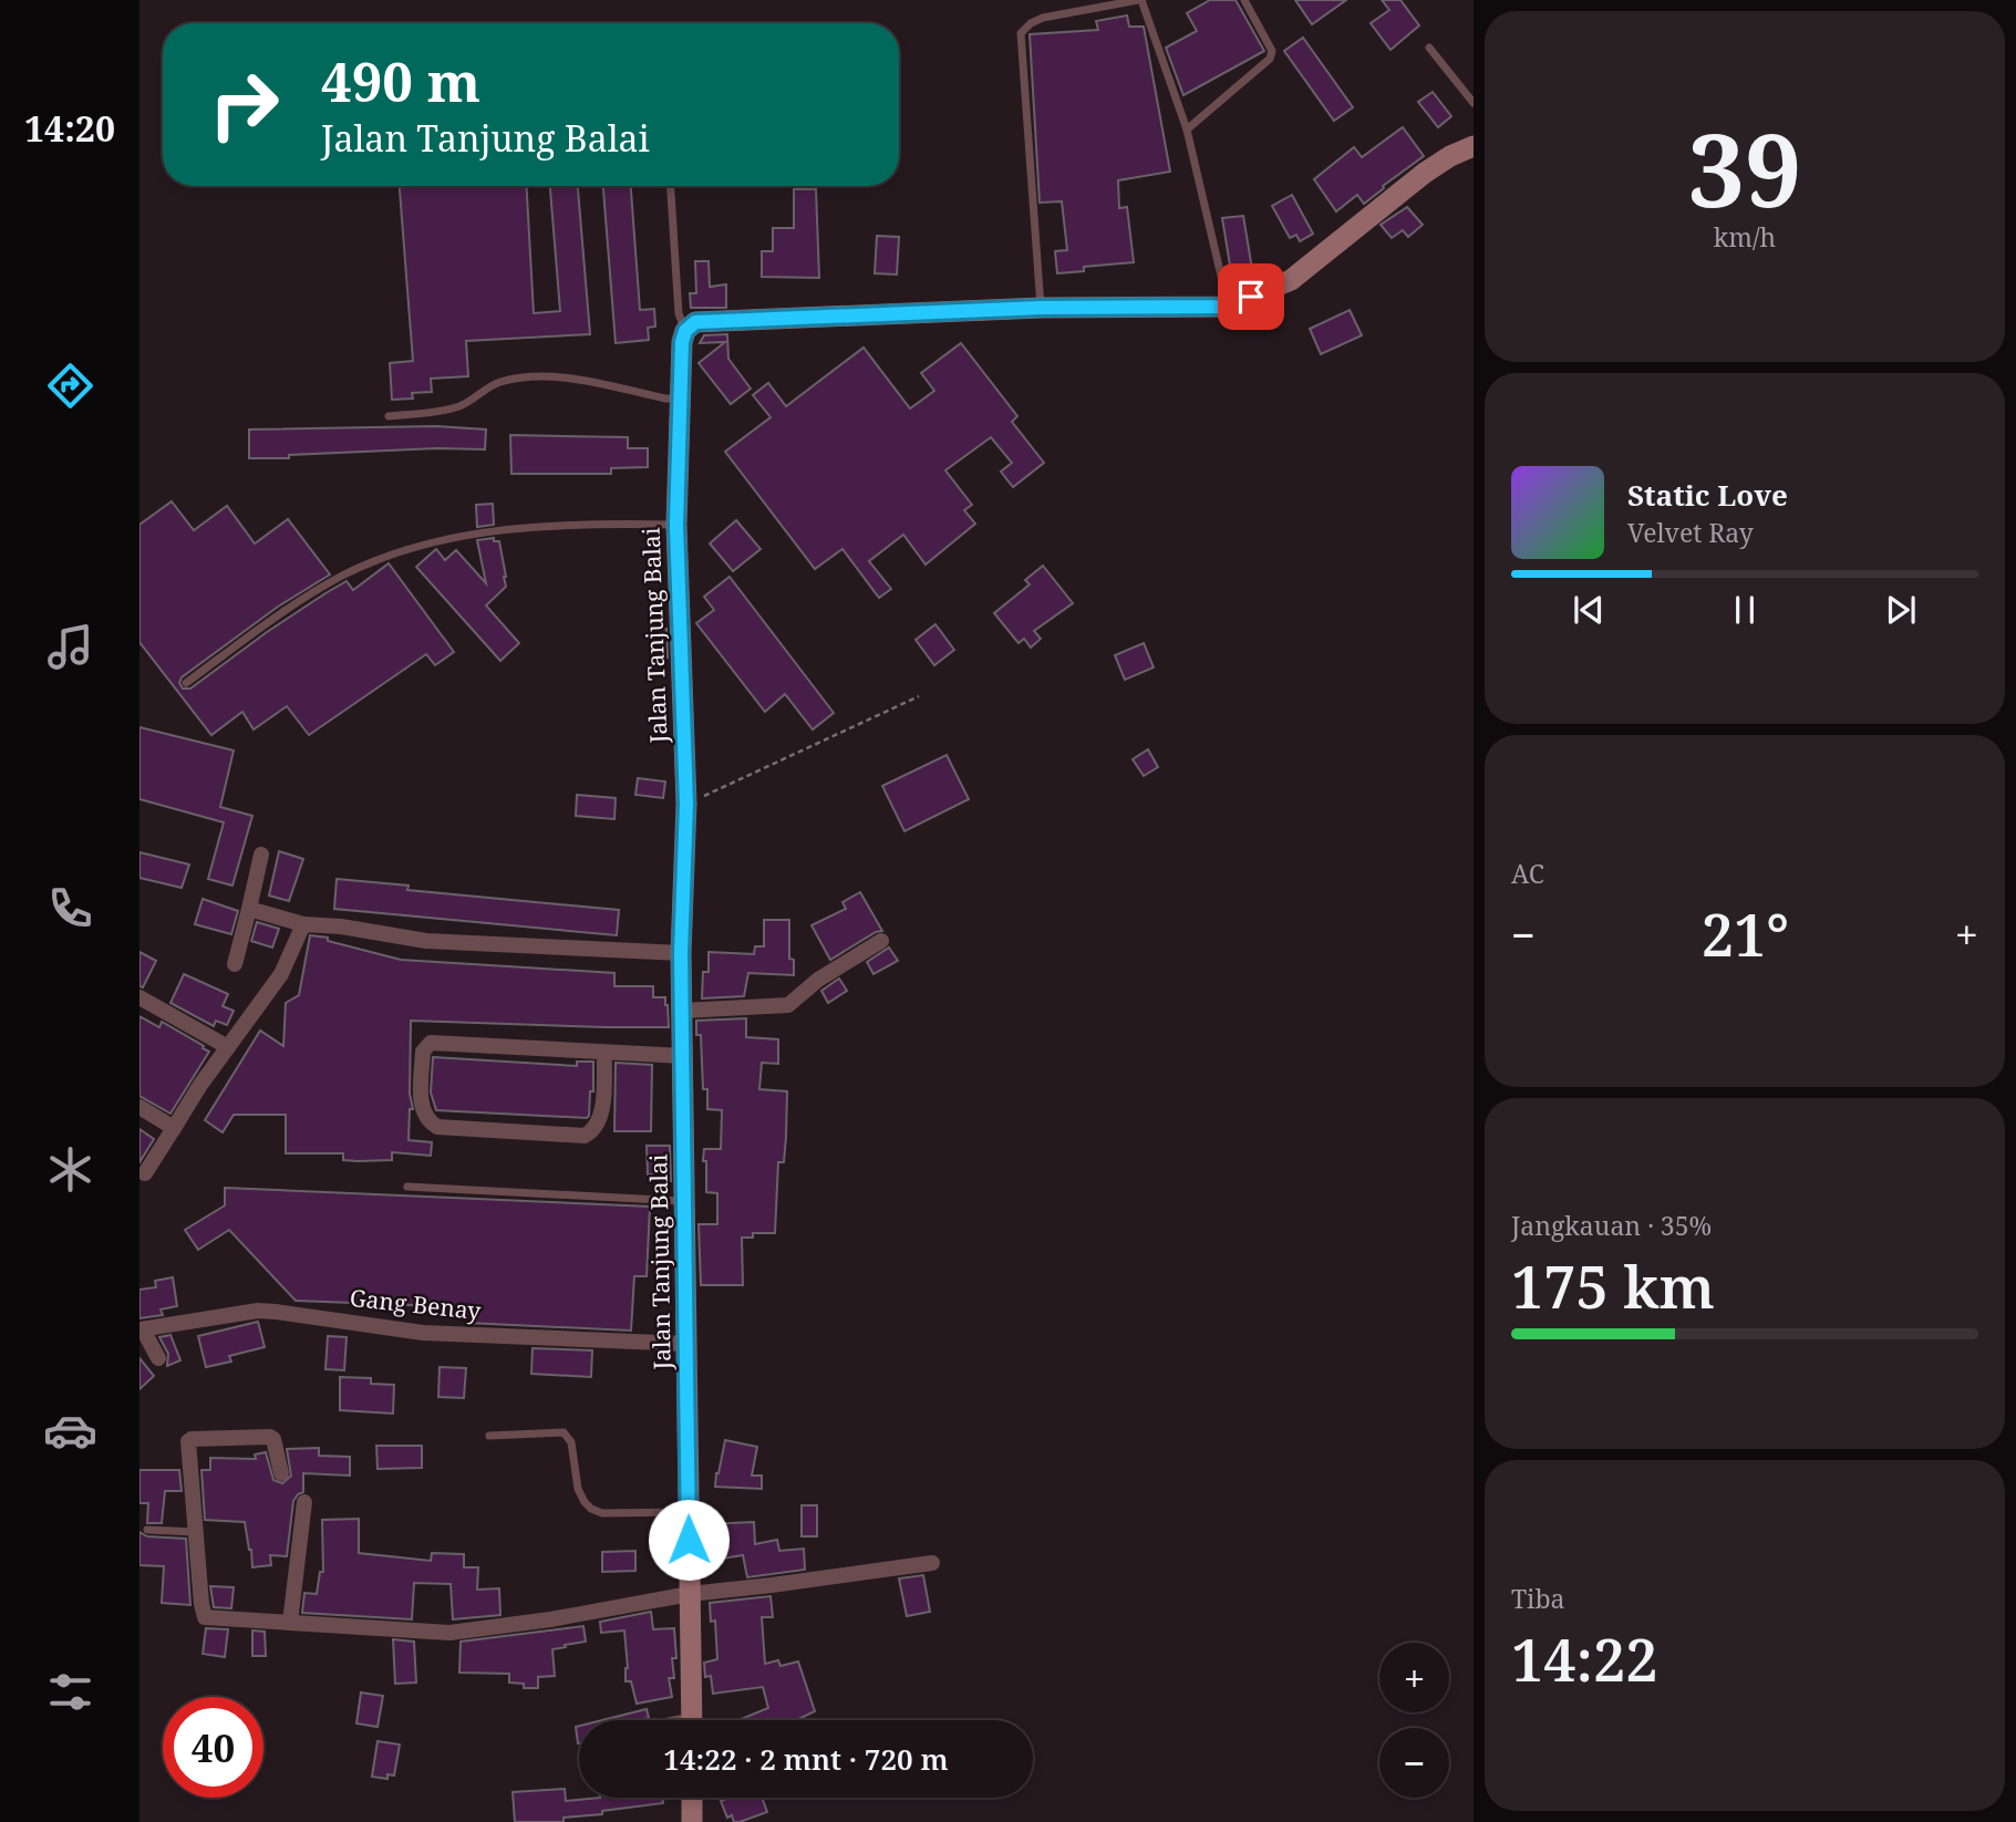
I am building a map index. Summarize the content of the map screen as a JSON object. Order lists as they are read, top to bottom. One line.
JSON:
{"streets":{"street":["Jalan Tanjung Balai","Gang Benay"]},"crossings":[["Jalan Tanjung Balai","Gang Benay"]],"page":{"tabs":"14:20","tile":[["39","km/h"],"AC",["Jangkauan · 35%","175 km"],["Tiba","14:22"]],"turn":["490 m","Jalan Tanjung Balai"],"song":["Static Love","Velvet Ray"],"heat":["−","21°","+"],"map_buttons":["+","−"],"limit":"40","trip":"14:22 · 2 mnt · 720 m"}}
